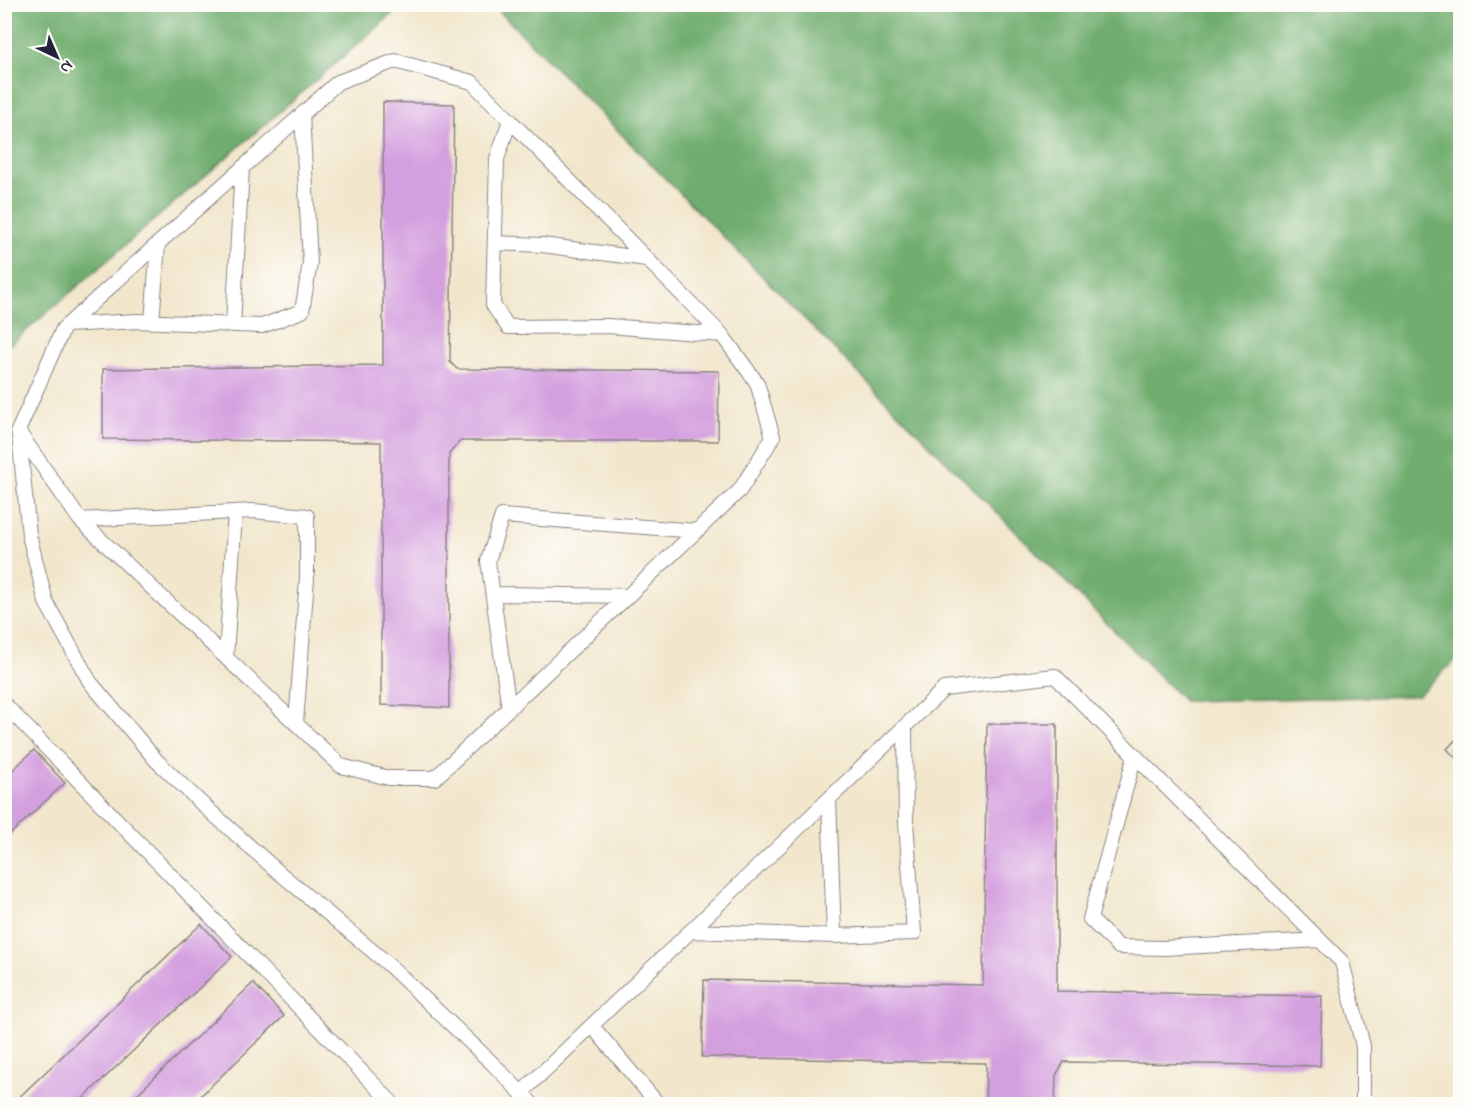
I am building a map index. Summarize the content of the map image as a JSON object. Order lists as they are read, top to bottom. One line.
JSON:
{"north":"bottom right"}
